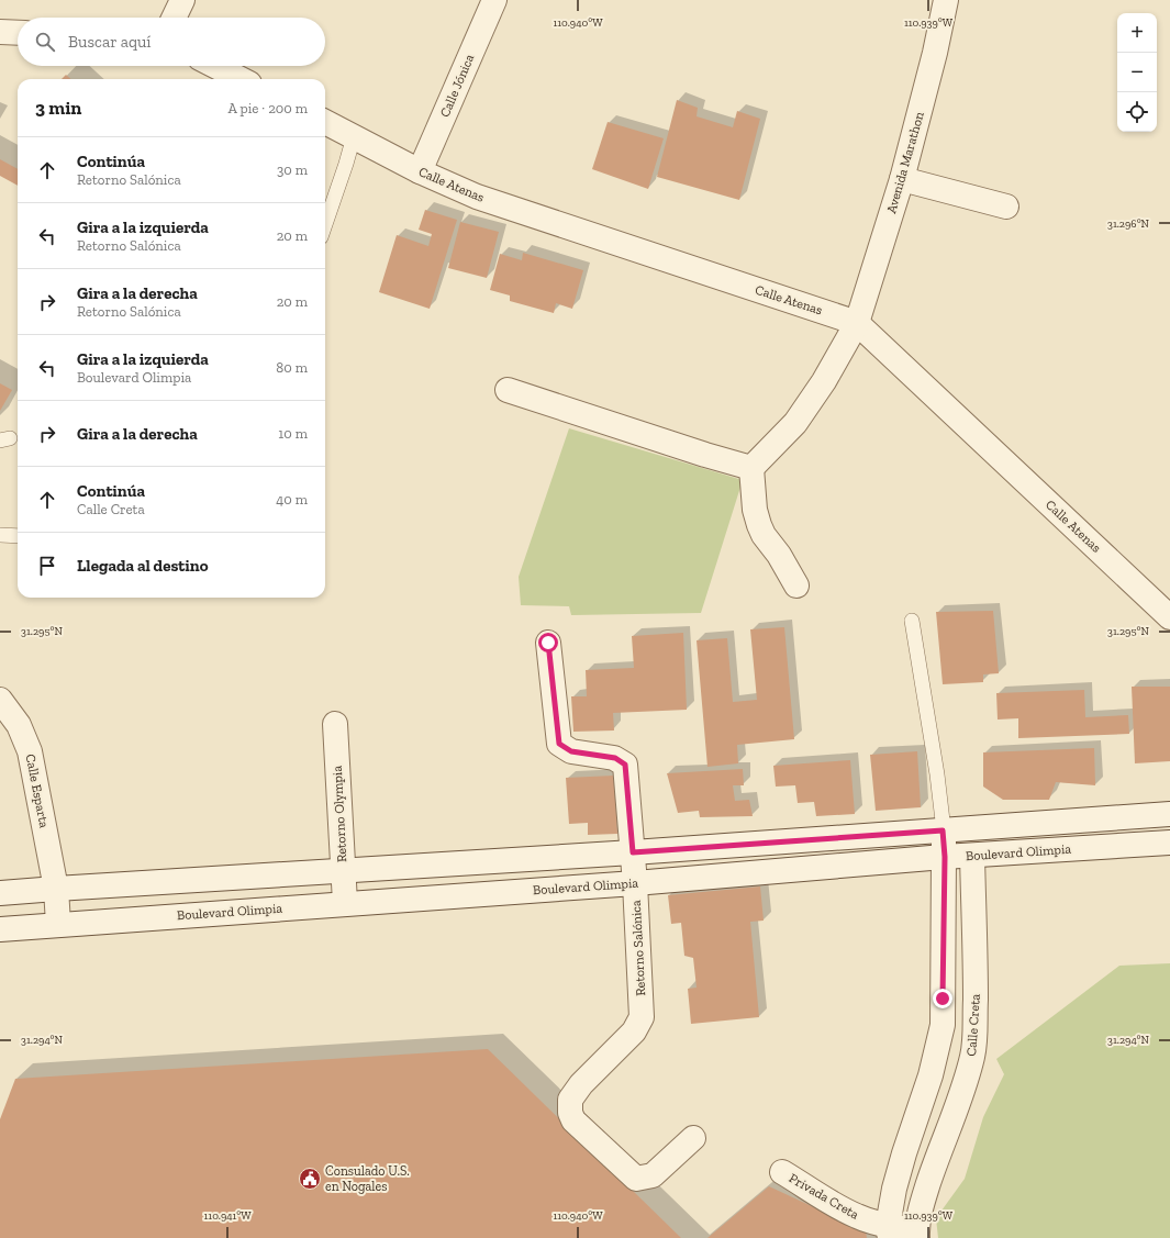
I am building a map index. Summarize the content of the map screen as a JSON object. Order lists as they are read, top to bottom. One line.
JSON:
{"streets":{"street":["Calle Jónica","Avenida Marathon","Calle Atenas","Calle Esparta","Retorno Olympia","Boulevard Olimpia","Retorno Salónica","Calle Creta","Privada Creta"]},"crossings":[["Calle Jónica","Calle Atenas"],["Avenida Marathon","Calle Atenas"],["Calle Esparta","Boulevard Olimpia"],["Retorno Olympia","Boulevard Olimpia"],["Boulevard Olimpia","Retorno Salónica"],["Boulevard Olimpia","Calle Creta"],["Calle Creta","Privada Creta"]],"places":{"public building":["Consulado U.S. en Nogales"]},"page":{"map_buttons":["+","−"],"search":"Buscar aquí","heading":["3 min","A pie · 200 m"],"list":[["Continúa","Retorno Salónica","30 m"],["Gira a la izquierda","Retorno Salónica","20 m"],["Gira a la derecha","Retorno Salónica","20 m"],["Gira a la izquierda","Boulevard Olimpia","80 m"],["Gira a la derecha","10 m"],["Continúa","Calle Creta","40 m"],"Llegada al destino"]},"coordinates":["110.940°W","110.939°W","31.296°N","31.295°N","31.294°N","110.941°W"]}
